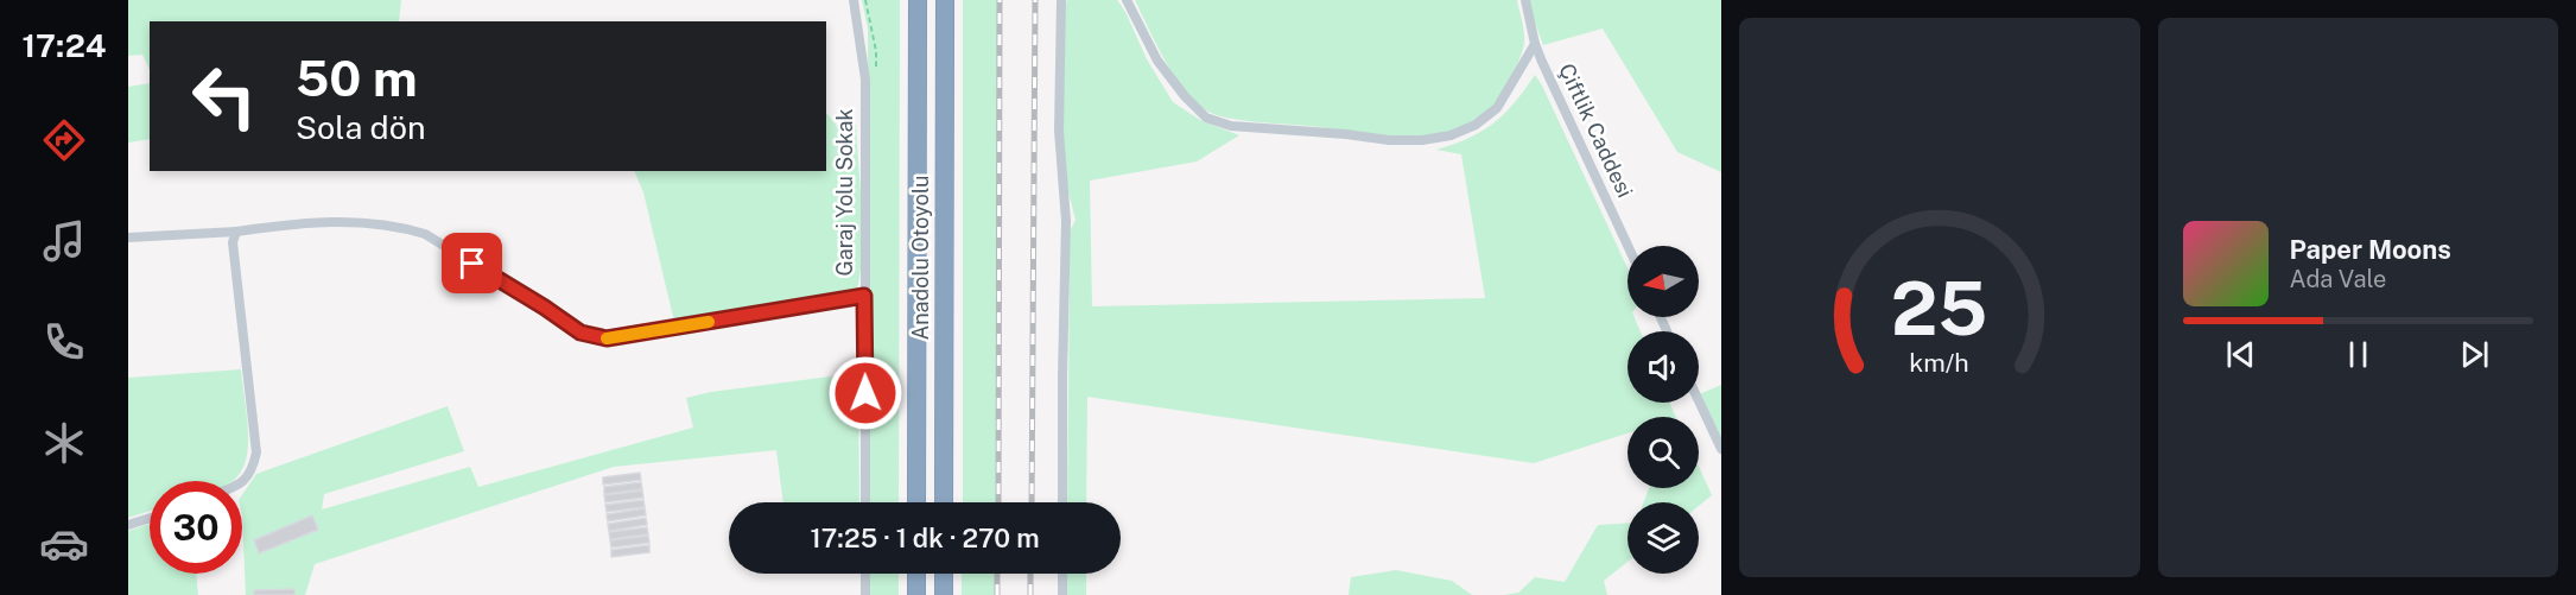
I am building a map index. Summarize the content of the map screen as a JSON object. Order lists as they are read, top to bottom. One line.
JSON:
{"streets":{"highway":["Anadolu Otoyolu"],"street":["Çiftlik Caddesi","Garaj Yolu Sokak"]},"north":"left","page":{"tabs":"17:24","turn":["50 m","Sola dön"],"song":["Paper Moons","Ada Vale"],"limit":"30","trip":"17:25 · 1 dk · 270 m","gauge":["25","km/h"]}}
